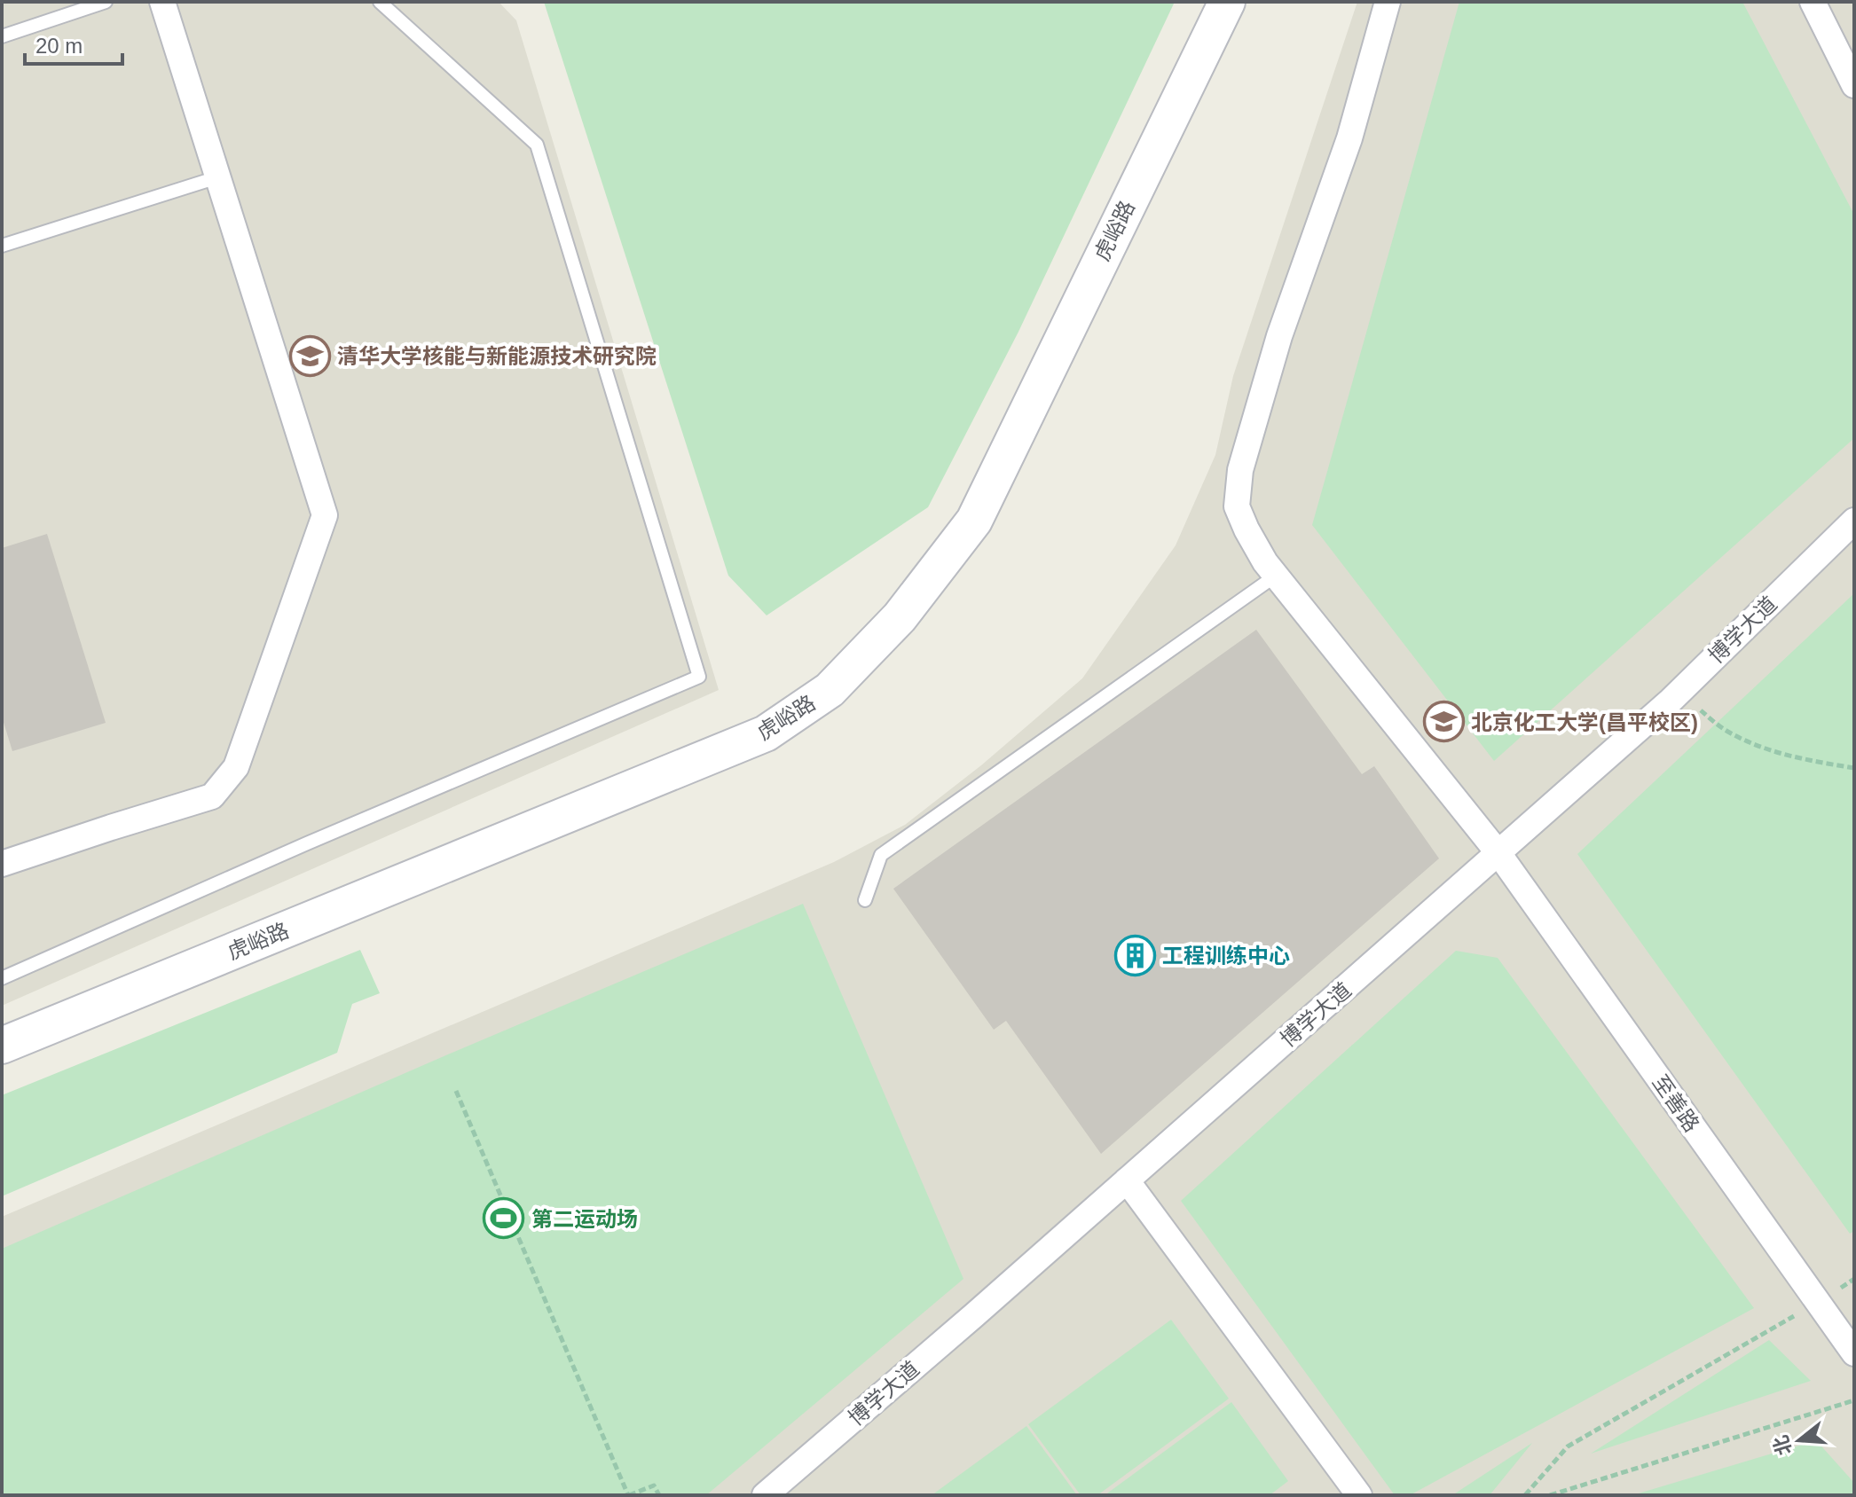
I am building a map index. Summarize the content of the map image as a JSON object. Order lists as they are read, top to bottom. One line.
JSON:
{"streets":{"street":["虎峪路","博学大道","至善路"]},"crossings":[["博学大道","至善路"]],"places":{"school or university":["清华大学核能与新能源技术研究院","北京化工大学(昌平校区)"],"building":["工程训练中心"],"sports":["第二运动场"]},"scale_bar":"20 m","north":"left"}
